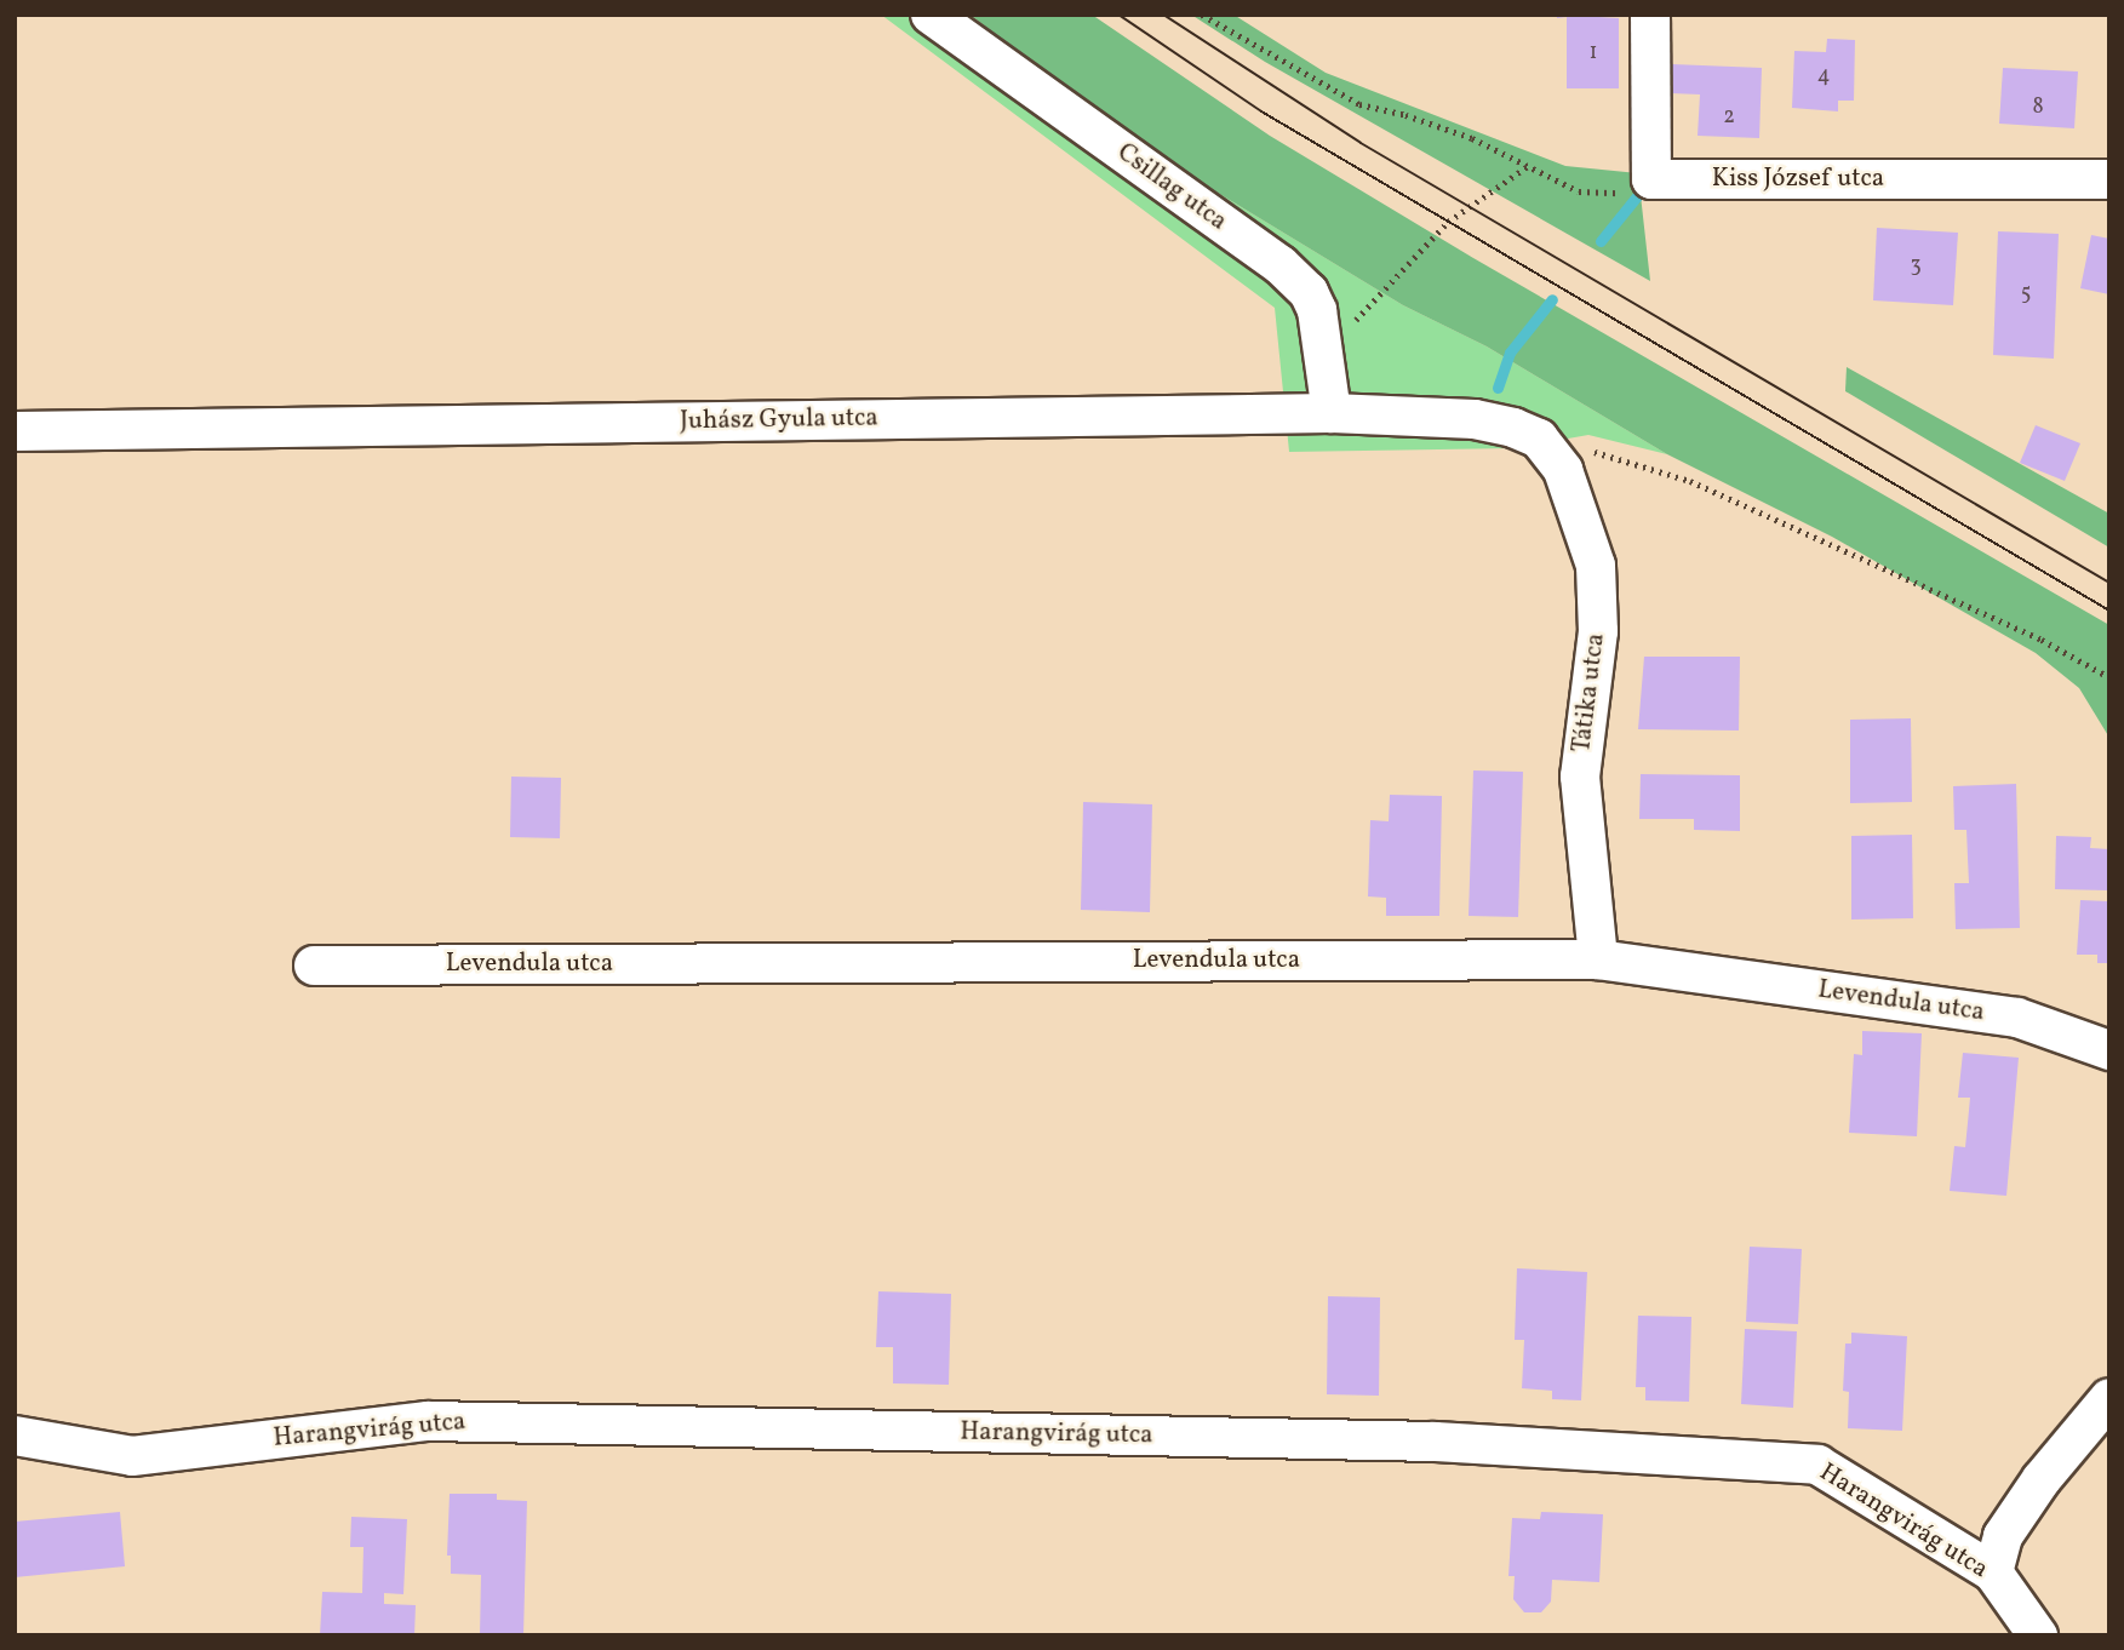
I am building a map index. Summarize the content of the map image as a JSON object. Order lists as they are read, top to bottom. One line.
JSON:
{"streets":{"street":["Kiss József utca","Csillag utca","Juhász Gyula utca","Tátika utca","Levendula utca","Harangvirág utca"]},"crossings":[["Csillag utca","Juhász Gyula utca"],["Juhász Gyula utca","Tátika utca"],["Tátika utca","Levendula utca"]],"house_numbers":["1","4","8","2","3","5"]}
